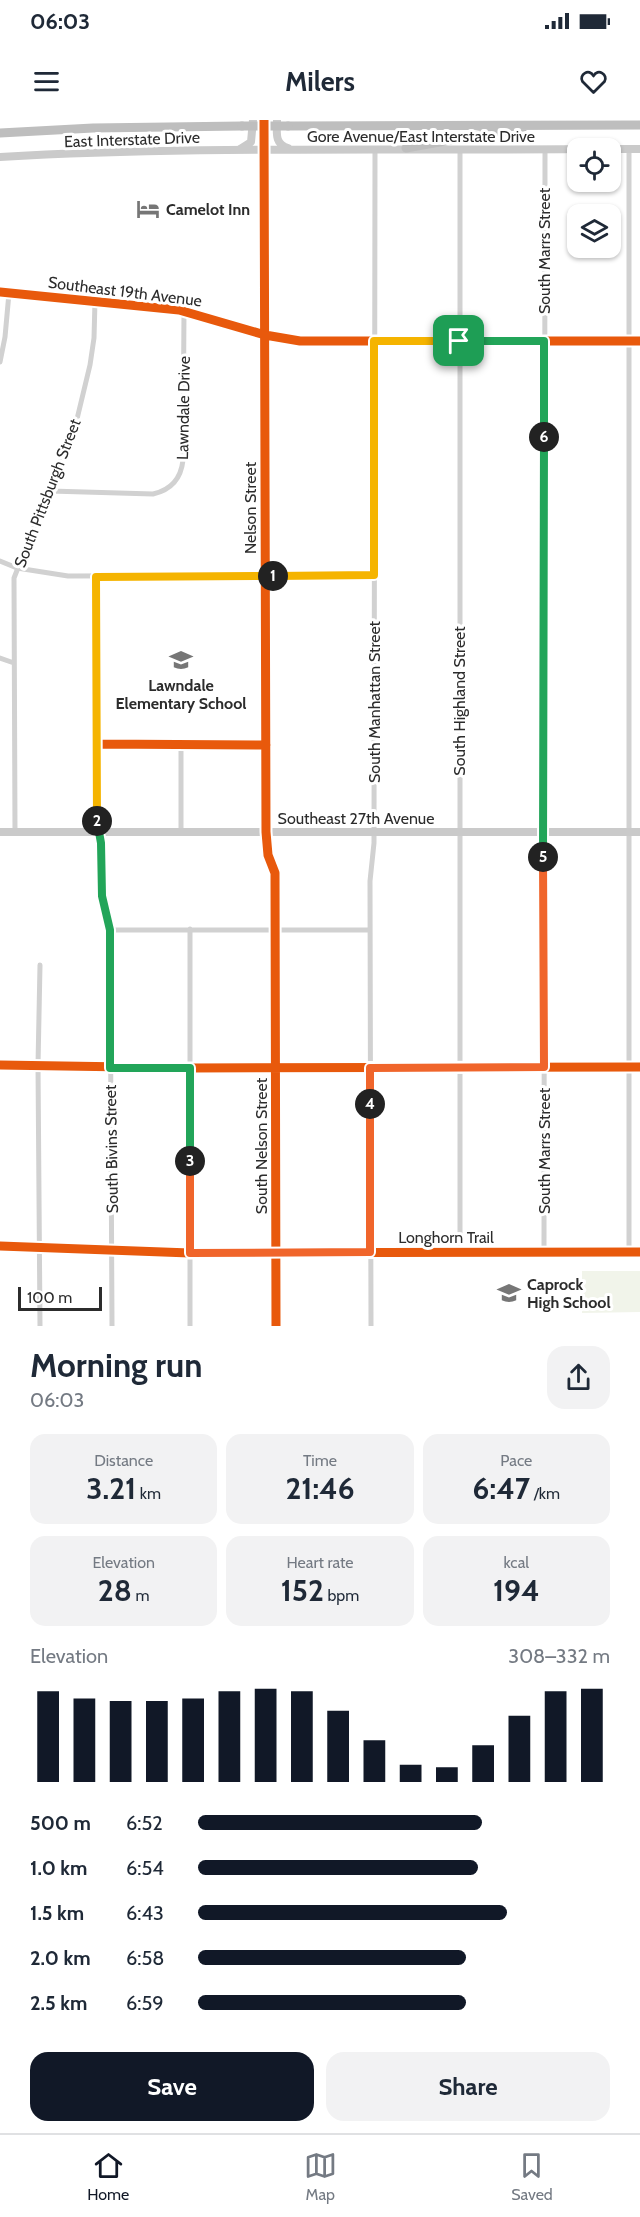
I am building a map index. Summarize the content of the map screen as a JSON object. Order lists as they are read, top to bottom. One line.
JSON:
{"streets":{"street":["Gore Avenue/East Interstate Drive","East Interstate Drive","South Marrs Street","Southeast 19th Avenue","Lawndale Drive","South Pittsburgh Street","Nelson Street","South Highland Street","South Manhattan Street","Southeast 27th Avenue","South Nelson Street","South Bivins Street","Longhorn Trail"]},"crossings":[["Gore Avenue/East Interstate Drive","East Interstate Drive"],["Gore Avenue/East Interstate Drive","South Marrs Street"],["Gore Avenue/East Interstate Drive","Nelson Street"],["Gore Avenue/East Interstate Drive","South Highland Street"],["Gore Avenue/East Interstate Drive","South Manhattan Street"],["East Interstate Drive","Nelson Street"],["South Marrs Street","Southeast 19th Avenue"],["South Marrs Street","Southeast 27th Avenue"],["South Marrs Street","Longhorn Trail"],["Southeast 19th Avenue","Lawndale Drive"],["Southeast 19th Avenue","South Pittsburgh Street"],["Southeast 19th Avenue","Nelson Street"],["Southeast 19th Avenue","South Highland Street"],["Southeast 19th Avenue","South Manhattan Street"],["Lawndale Drive","South Pittsburgh Street"],["South Pittsburgh Street","Southeast 27th Avenue"],["Nelson Street","Southeast 27th Avenue"],["Nelson Street","South Nelson Street"],["South Highland Street","Southeast 27th Avenue"],["South Highland Street","Longhorn Trail"],["South Manhattan Street","Southeast 27th Avenue"],["South Manhattan Street","Longhorn Trail"],["Southeast 27th Avenue","South Bivins Street"],["South Nelson Street","Longhorn Trail"],["South Bivins Street","Longhorn Trail"]],"places":{"hotel":["Camelot Inn"],"school or university":["Lawndale Elementary School","Caprock High School"]},"scale_bar":"100 m","page":{"status":"06:03","header":"Milers","pins":["6","1","2","5","4","3"],"scale":"100 m","heading":["Morning run","06:03"],"stats":[["Distance","3.21 km"],["Time","21:46"],["Pace","6:47 /km"],["Elevation","28 m"],["Heart rate","152 bpm"],["kcal","194"]],"chart":["Elevation","308–332 m"],"list":[{"name":"500 m","note":"6:52"},{"name":"1.0 km","note":"6:54"},{"name":"1.5 km","note":"6:43"},{"name":"2.0 km","note":"6:58"},{"name":"2.5 km","note":"6:59"}],"buttons":["Save","Share"],"tabs":["Home","Map","Saved"]}}
